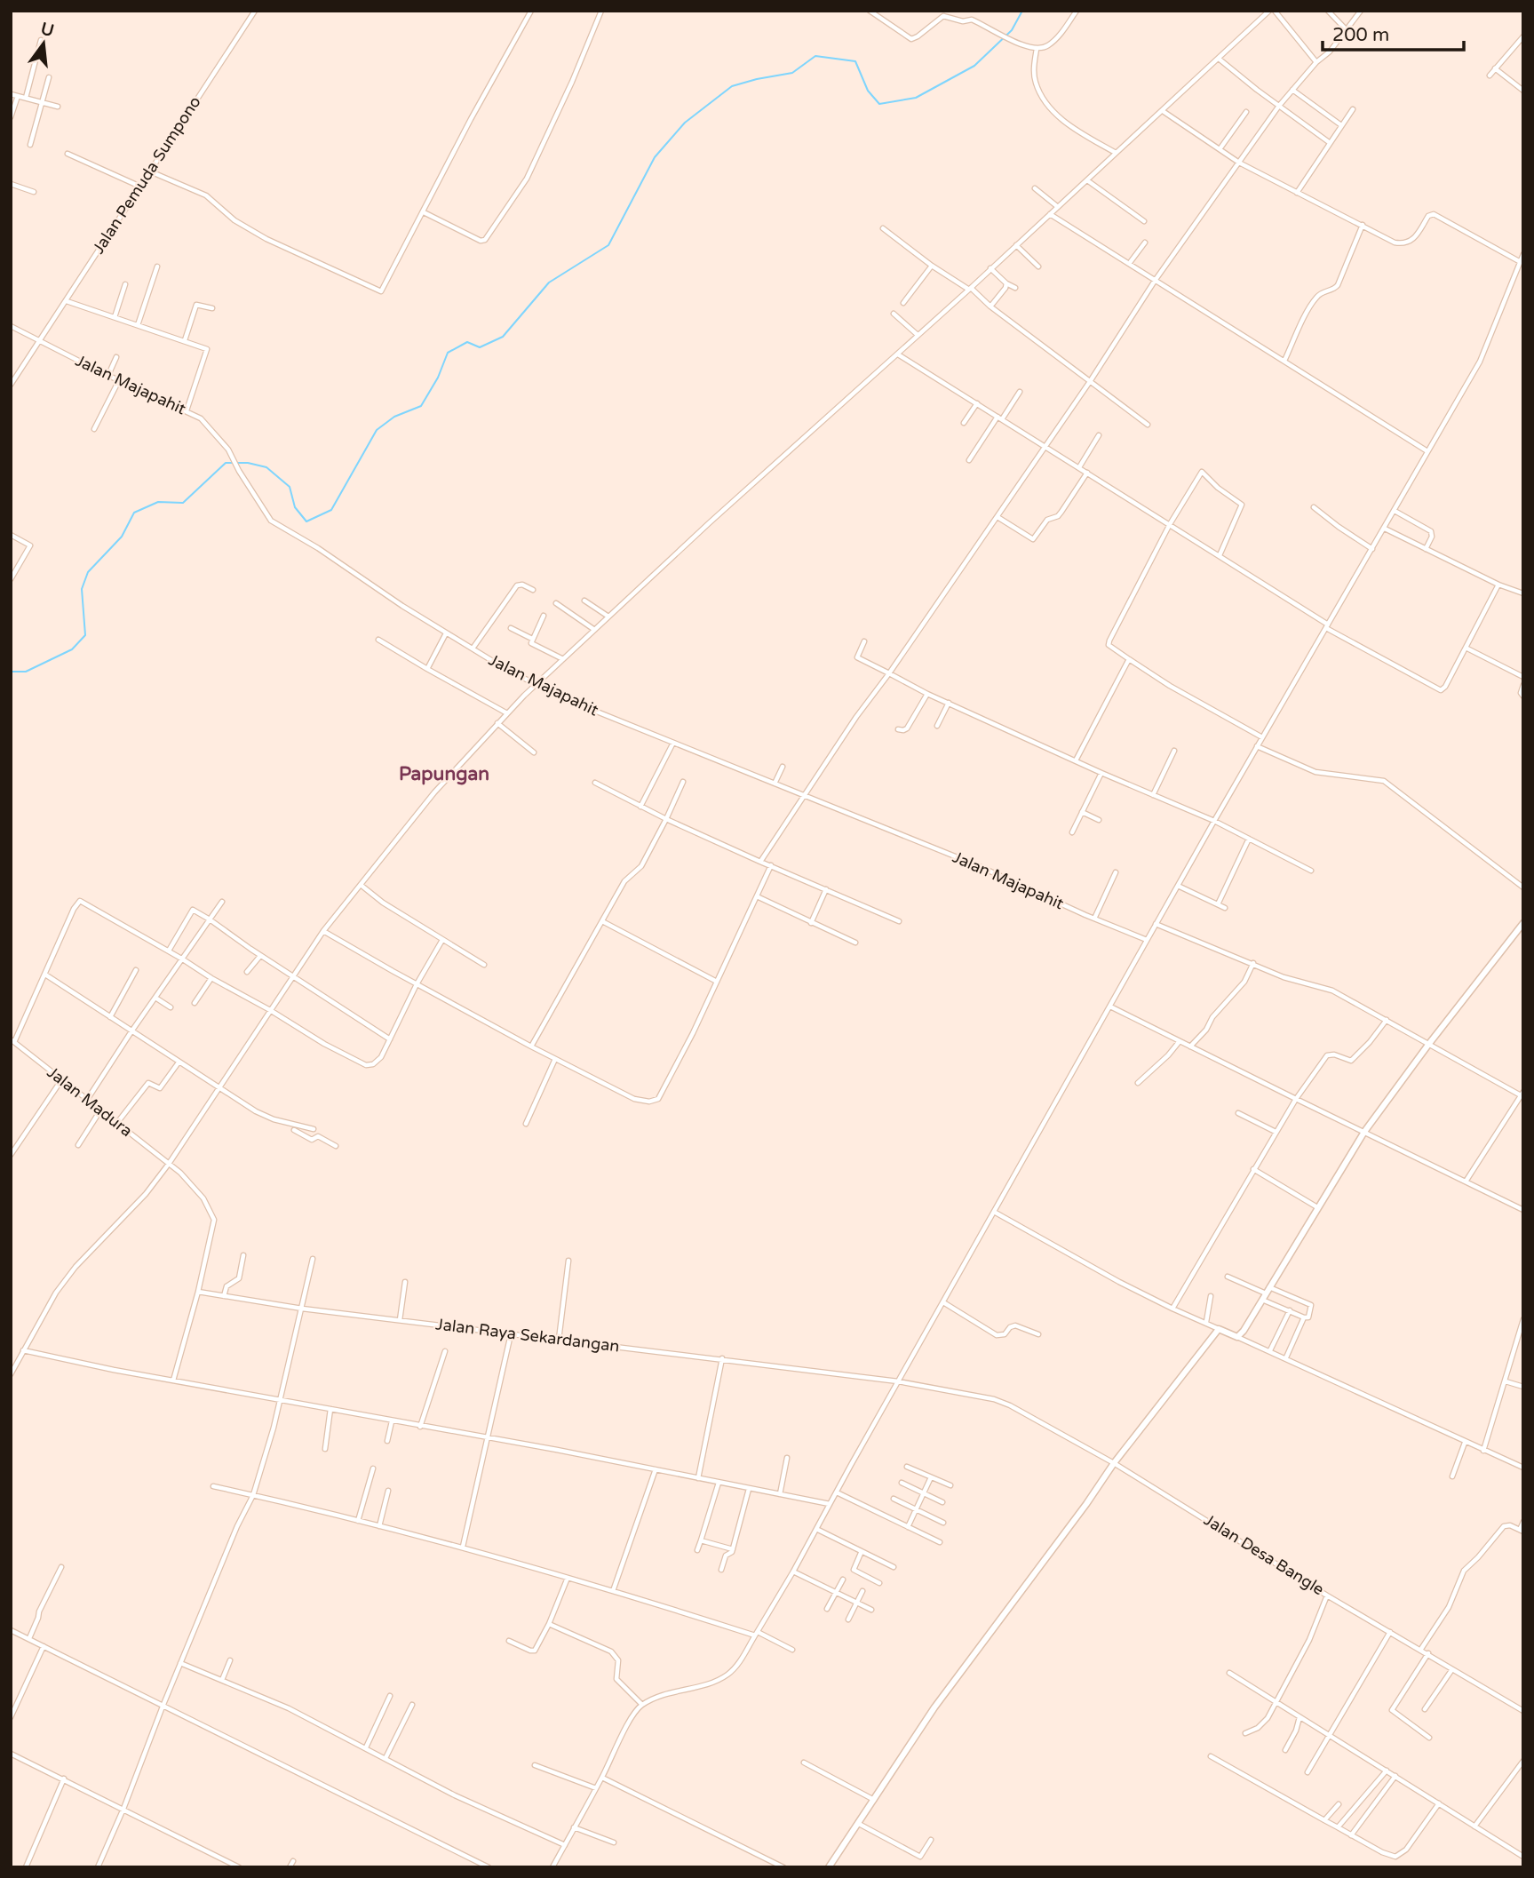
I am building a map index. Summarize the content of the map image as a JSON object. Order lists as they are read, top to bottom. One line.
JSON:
{"streets":{"street":["Jalan Pemuda Sumpono","Jalan Majapahit","Jalan Madura","Jalan Raya Sekardangan","Jalan Desa Bangle"]},"crossings":[["Jalan Pemuda Sumpono","Jalan Majapahit"],["Jalan Raya Sekardangan","Jalan Desa Bangle"]],"districts":["Papungan"],"scale_bar":"200 m","north":"top"}
